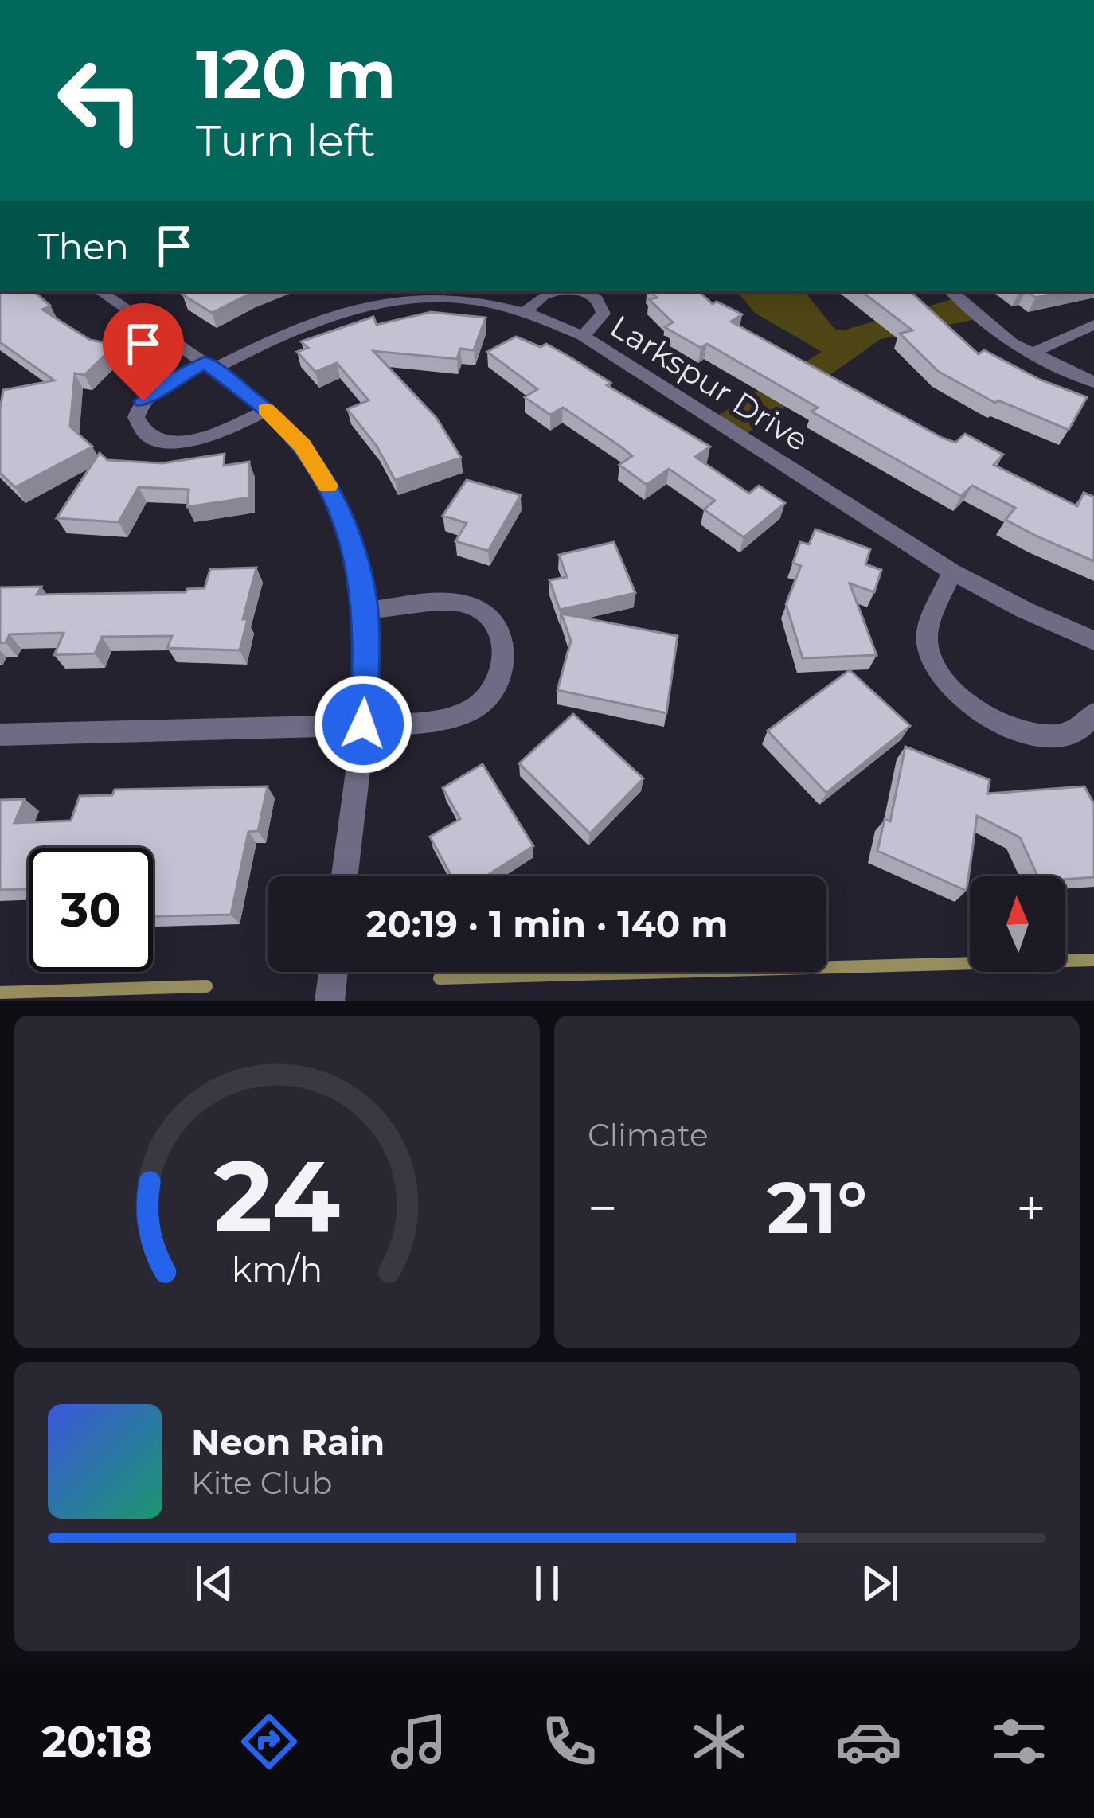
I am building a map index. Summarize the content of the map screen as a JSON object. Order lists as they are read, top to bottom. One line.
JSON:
{"streets":{"street":["Larkspur Drive"]},"north":"top","page":{"turn":["120 m","Turn left"],"then":"Then","limit":"30","trip":"20:19 · 1 min · 140 m","tile":"Climate","heat":["−","21°","+"],"song":["Neon Rain","Kite Club"],"tabs":"20:18","gauge":["24","km/h"]}}
